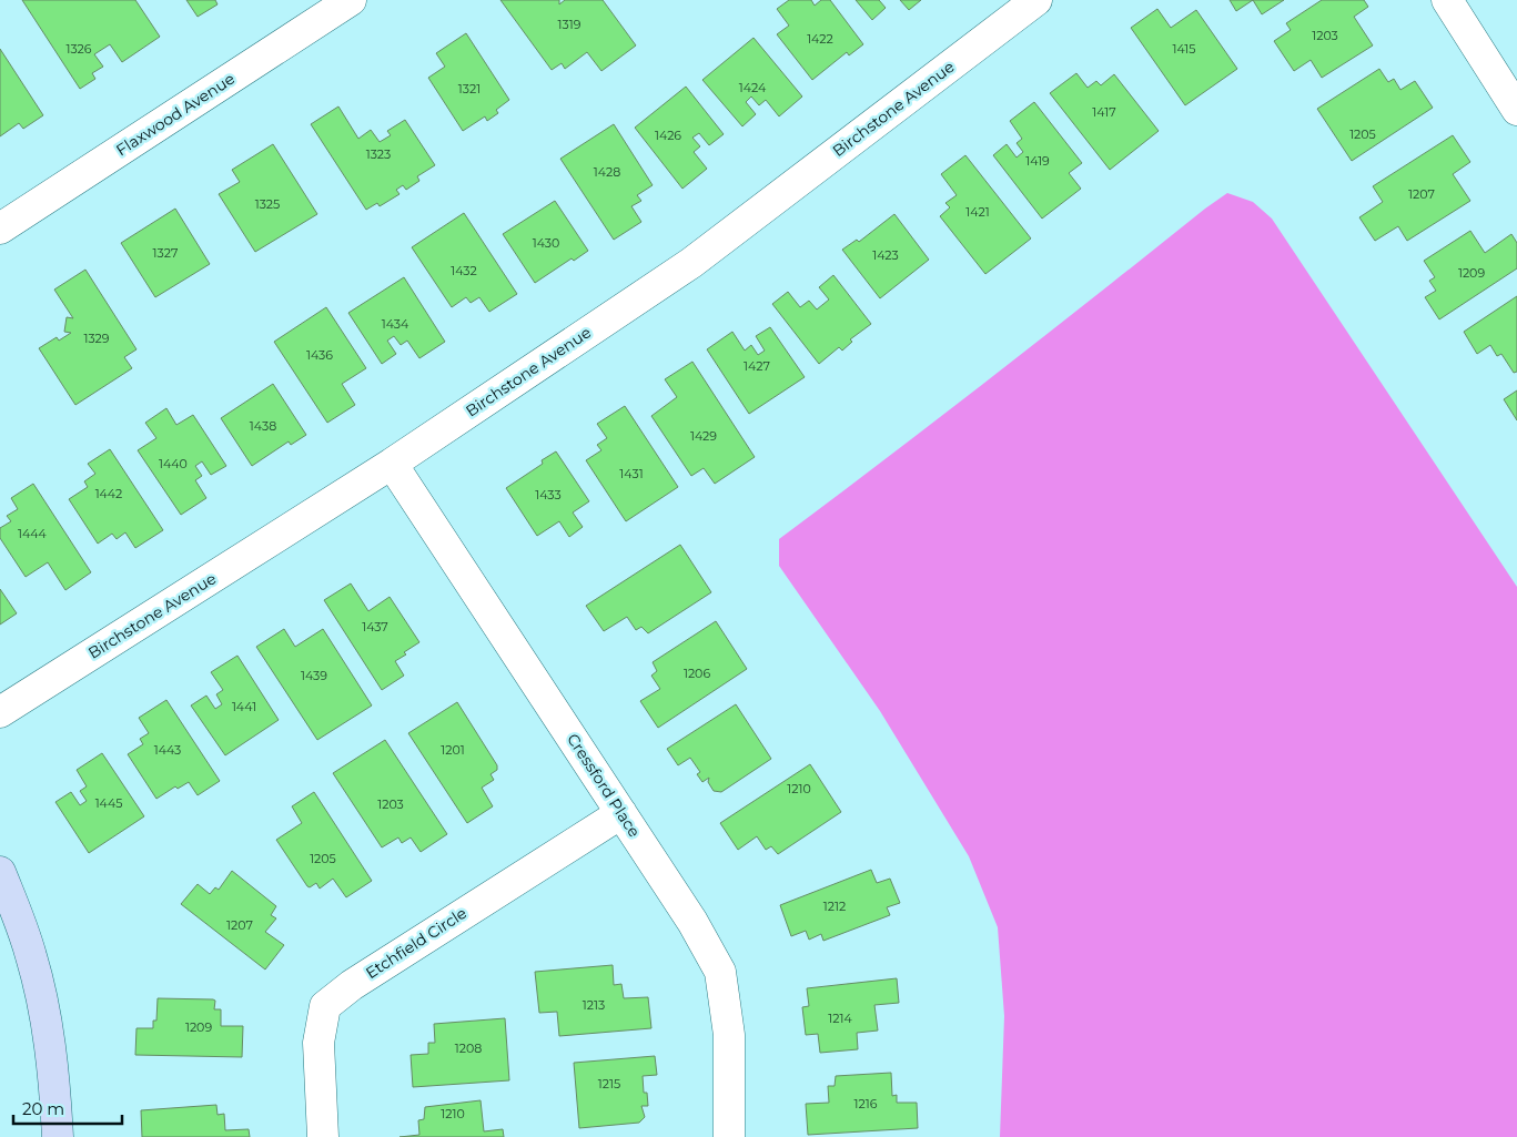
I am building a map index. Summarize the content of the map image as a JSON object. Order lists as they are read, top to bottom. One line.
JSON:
{"streets":{"street":["Birchstone Avenue","Flaxwood Avenue","Cressford Place","Etchfield Circle"]},"crossings":[["Birchstone Avenue","Cressford Place"],["Cressford Place","Etchfield Circle"]],"house_numbers":["1319","1203","1422","1326","1415","1424","1321","1417","1205","1426","1323","1419","1428","1207","1325","1421","1430","1327","1423","1432","1209","1434","1329","1436","1427","1438","1429","1440","1431","1442","1433","1444","1437","1206","1439","1441","1443","1201","1210","1445","1203","1205","1212","1207","1213","1214","1209","1208","1215","1216","1210"],"scale_bar":"20 m"}
